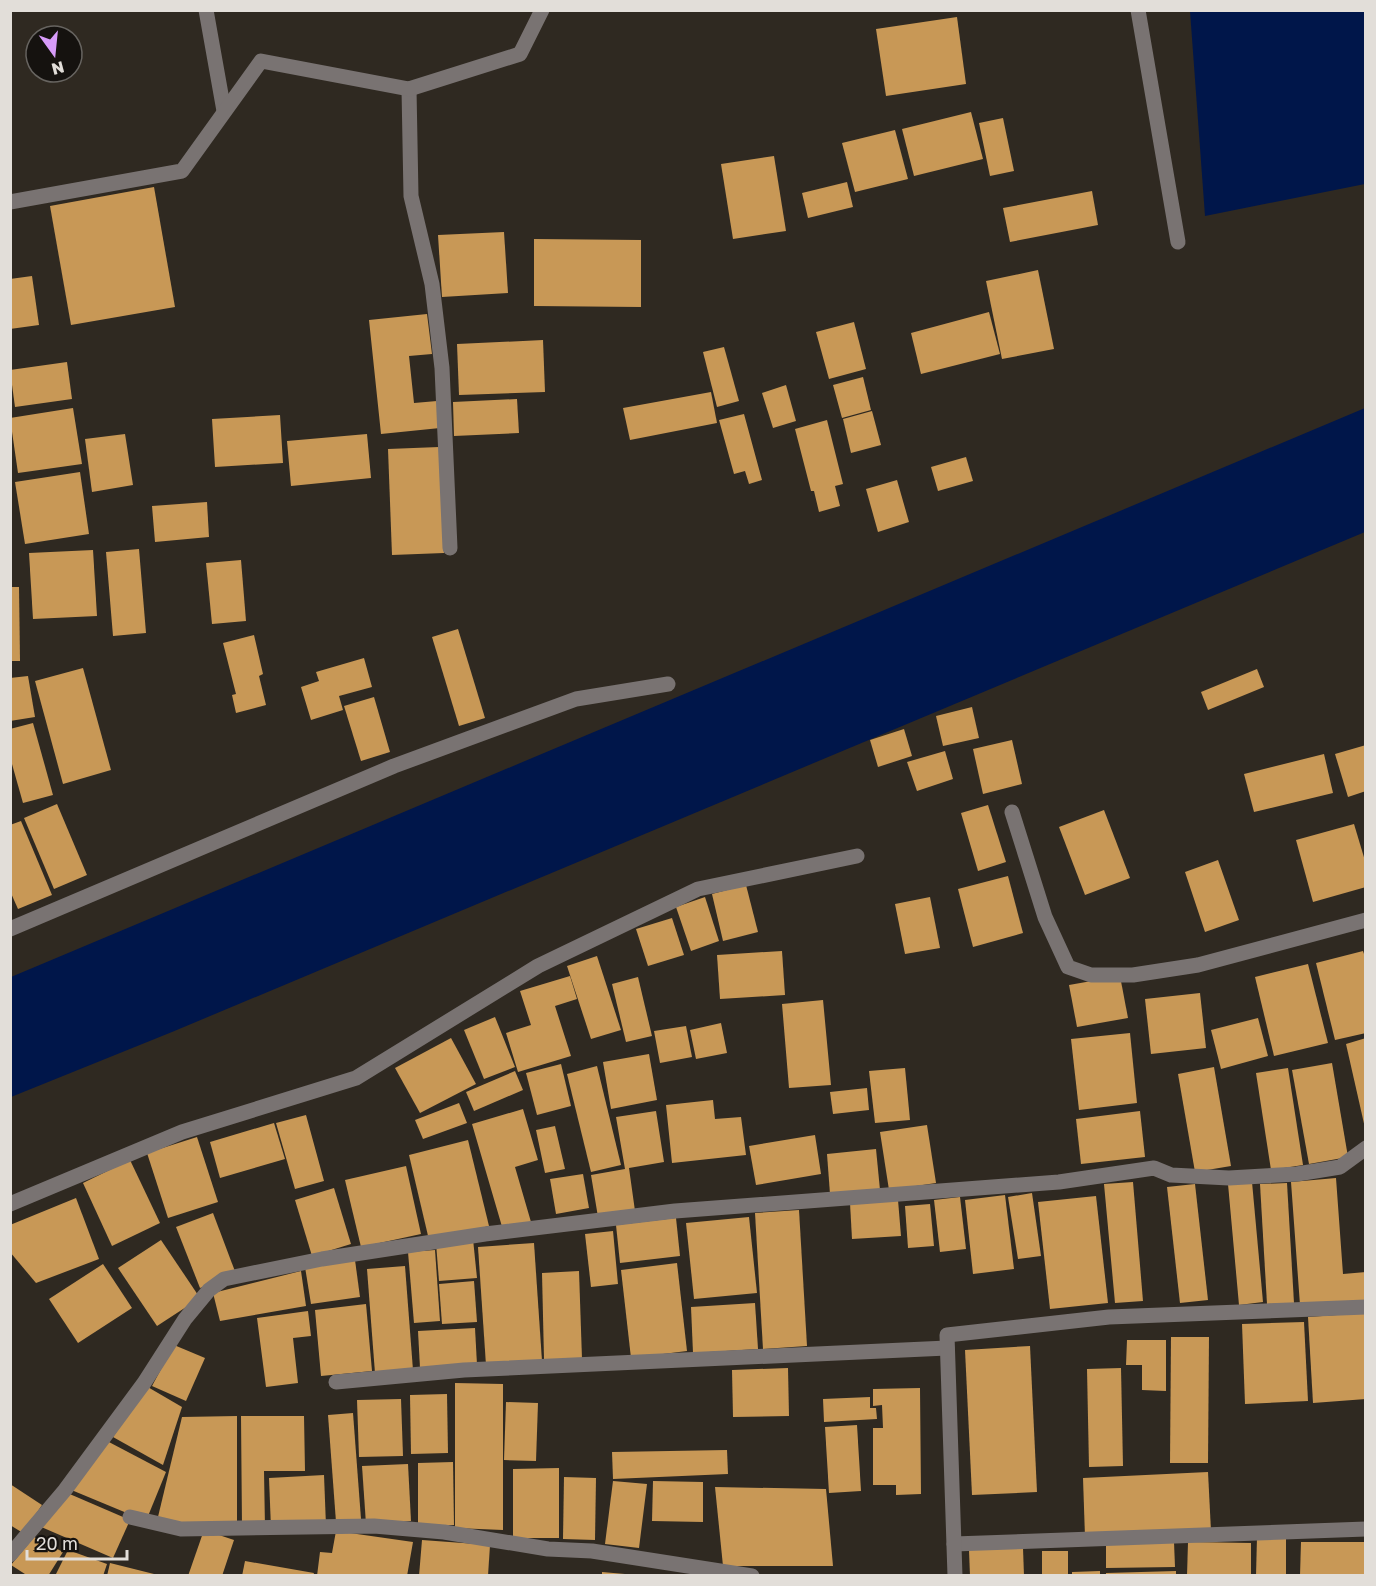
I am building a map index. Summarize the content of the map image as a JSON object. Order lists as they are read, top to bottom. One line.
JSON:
{"scale_bar":"20 m","north":"bottom"}
